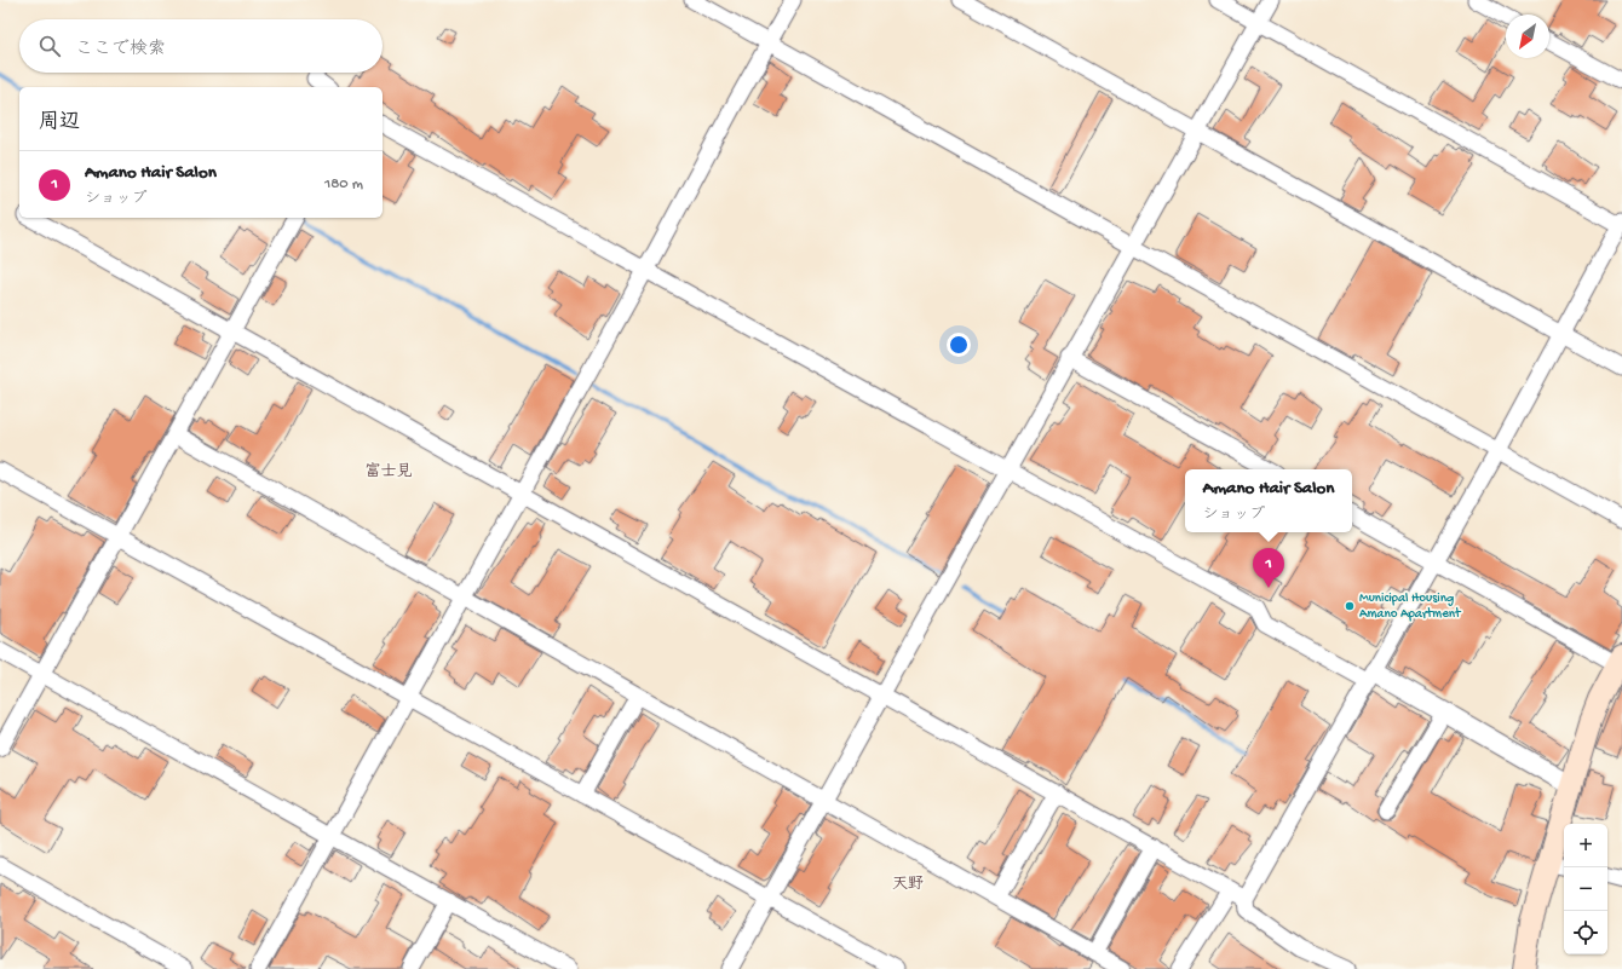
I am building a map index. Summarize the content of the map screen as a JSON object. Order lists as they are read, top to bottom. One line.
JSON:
{"districts":["富士見","天野"],"places":["Municipal Housing Amano Apartment"],"north":"bottom left","page":{"search":"ここで検索","heading":"周辺","list":[{"mark":"1","name":"Amano Hair Salon","note":"ショップ","value":"180 m"}],"popup":["Amano Hair Salon","ショップ"],"pins":"1","map_buttons":["+","−"]}}
